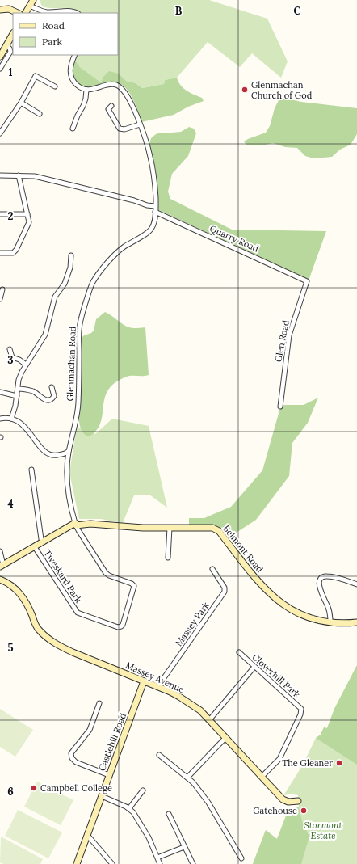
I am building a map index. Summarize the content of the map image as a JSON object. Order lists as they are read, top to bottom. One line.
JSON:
{"streets":{"street":["Quarry Road","Glen Road","Glenmachan Road","Belmont Road","Tweskard Park","Massey Park","Cloverhill Park","Massey Avenue","Castlehill Road"]},"crossings":[["Quarry Road","Glen Road"],["Quarry Road","Glenmachan Road"],["Glenmachan Road","Belmont Road"],["Glenmachan Road","Tweskard Park"],["Belmont Road","Tweskard Park"],["Massey Park","Massey Avenue"],["Cloverhill Park","Massey Avenue"],["Massey Avenue","Castlehill Road"]],"parks":["Stormont Estate"],"places":["Glenmachan Church of God","The Gleaner","Campbell College","Gatehouse"],"legend":["Road","Park"],"grid":{"columns":["B","C"],"rows":["1","2","3","4","5","6"]}}
